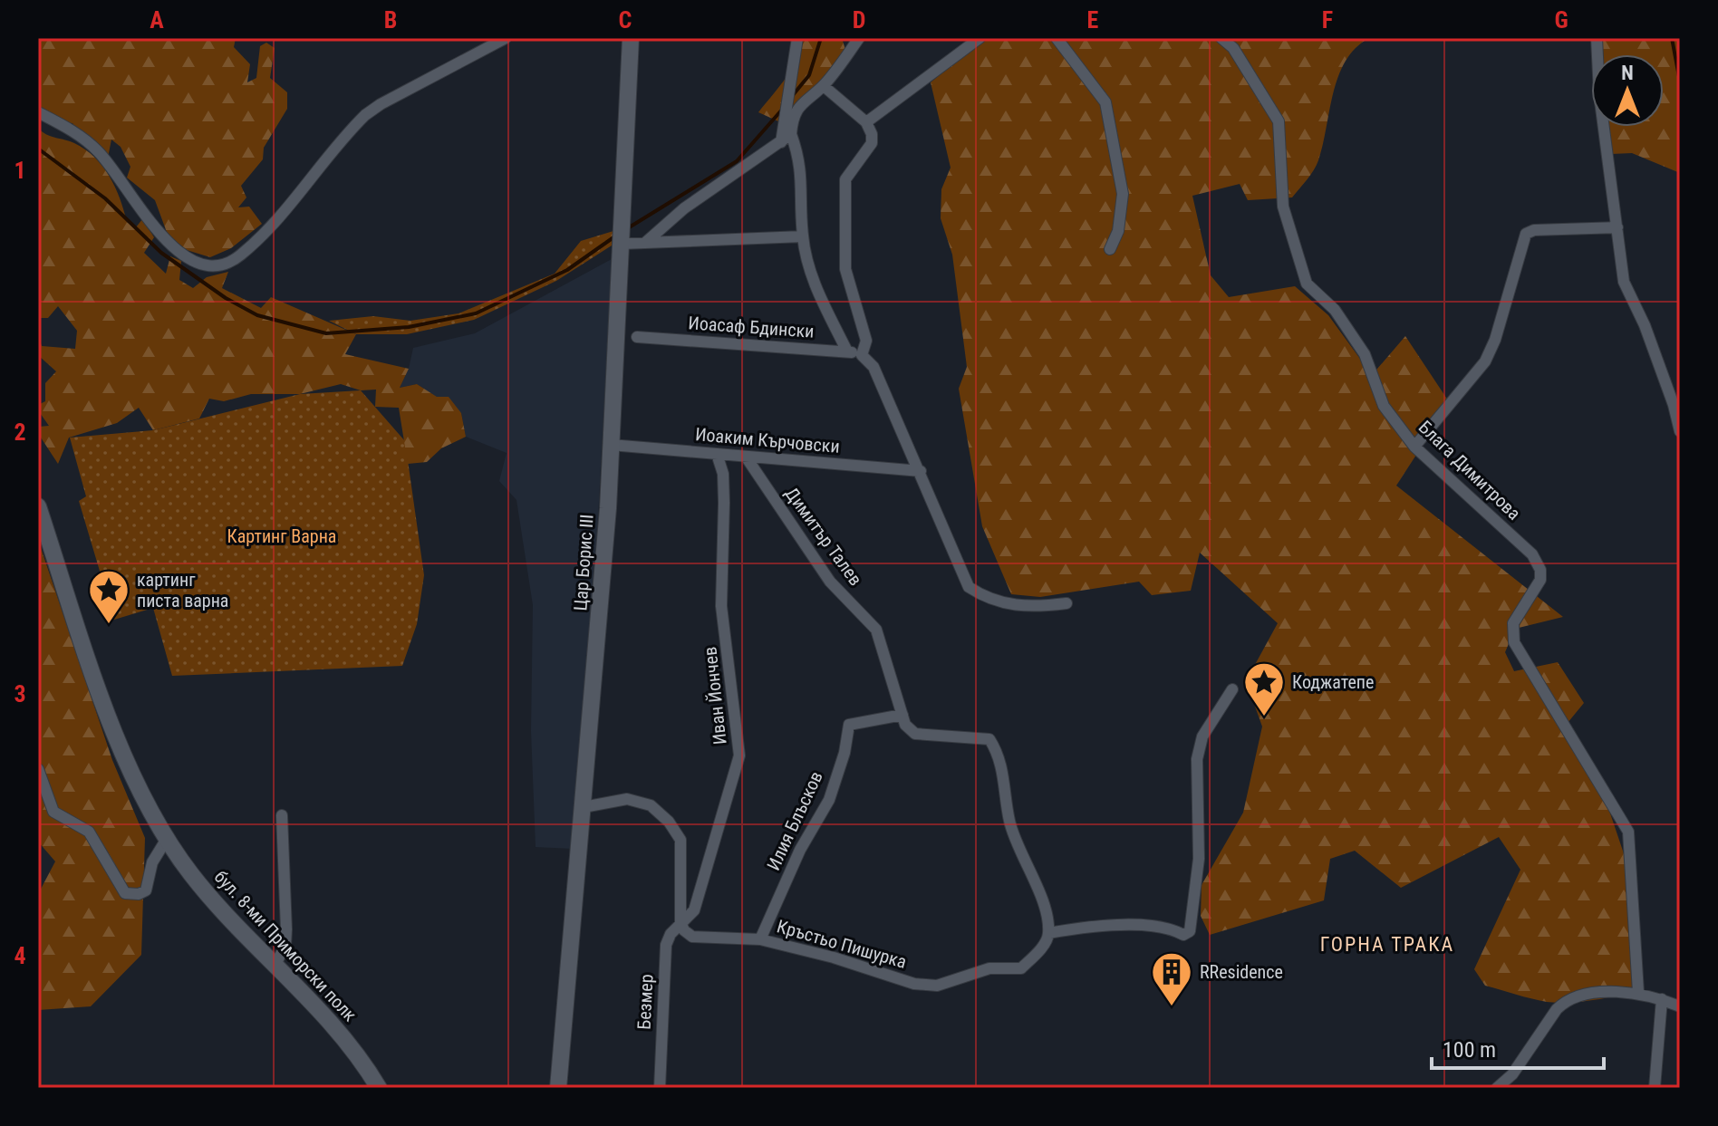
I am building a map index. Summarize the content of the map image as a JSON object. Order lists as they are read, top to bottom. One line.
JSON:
{"streets":{"street":["Иоасаф Бдински","Иоаким Кърчовски","Блага Димитрова","Димитър Талев","Цар Борис III","Иван Йончев","Илия Блъсков","Кръстьо Пишурка","бул. 8-ми Приморски полк","Безмер"]},"crossings":[["Иоаким Кърчовски","Димитър Талев"],["Иоаким Кърчовски","Цар Борис III"],["Иоаким Кърчовски","Иван Йончев"],["Димитър Талев","Илия Блъсков"],["Иван Йончев","Кръстьо Пишурка"],["Иван Йончев","Безмер"],["Илия Блъсков","Кръстьо Пишурка"],["Кръстьо Пишурка","Безмер"]],"districts":["ГОРНА ТРАКА"],"parks":["Картинг Варна"],"places":{"place":["картинг писта варна","Коджатепе"],"building":["RResidence"]},"scale_bar":"100 m","north":"top","grid":{"columns":["A","B","C","D","E","F","G"],"rows":["1","2","3","4"]}}
